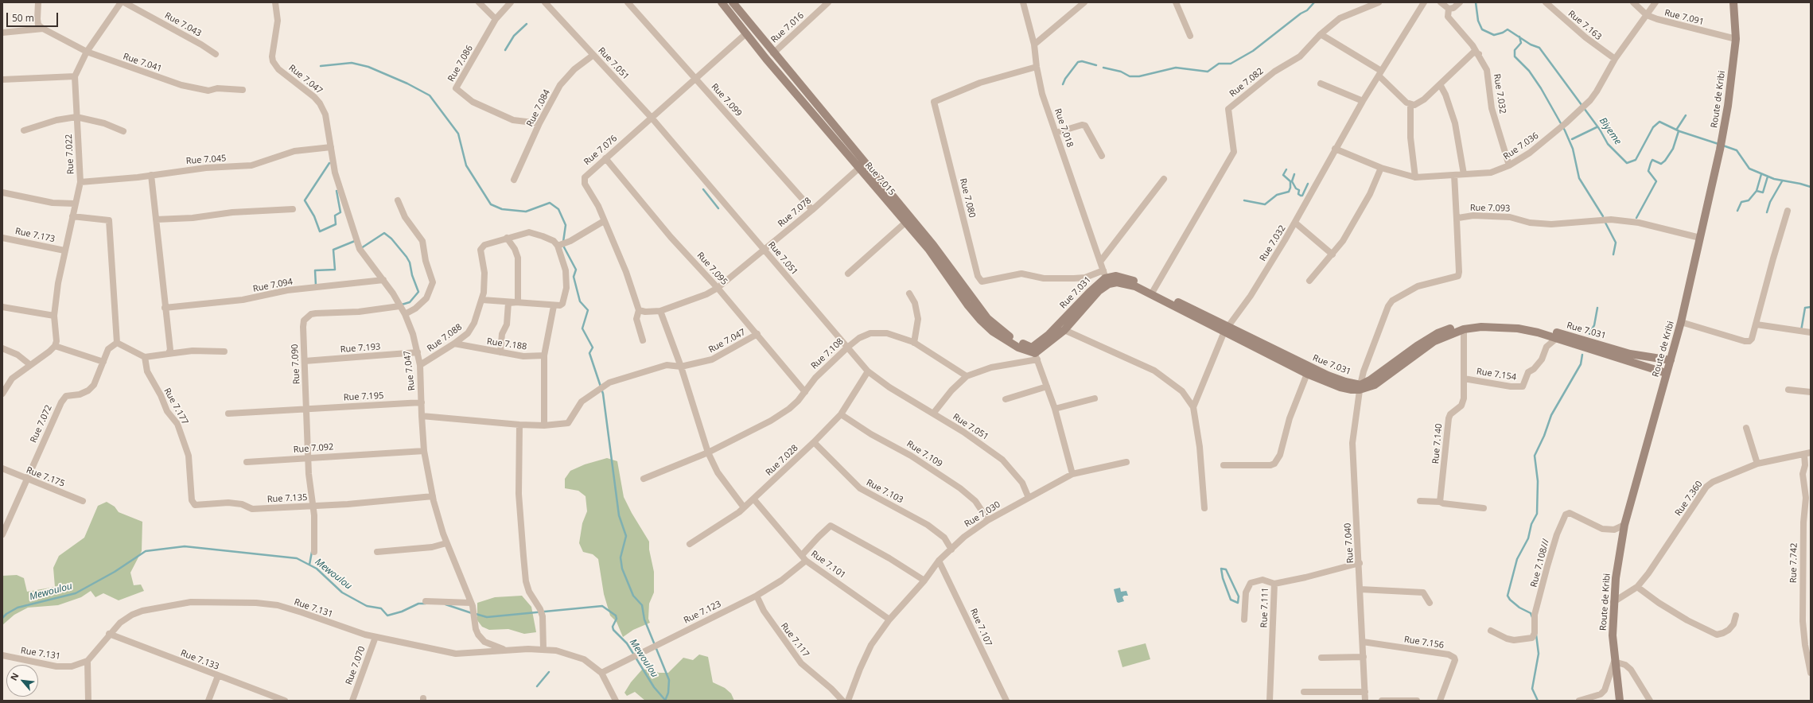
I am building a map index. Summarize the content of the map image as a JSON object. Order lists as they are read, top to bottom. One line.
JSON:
{"streets":{"main road":["Route de Kribi","Rue 7.015","Rue 7.031"],"street":["Rue 7.091","Rue 7.043","Rue 7.163","Rue 7.016","Rue 7.041","Rue 7.086","Rue 7.051","Rue 7.047","Rue 7.082","Rue 7.032","Rue 7.099","Rue 7.084","Rue 7.018","Rue 7.036","Rue 7.076","Rue 7.022","Rue 7.045","Rue 7.080","Rue 7.093","Rue 7.078","Rue 7.173","Rue 7.095","Rue 7.094","Rue 7.088","Rue 7.188","Rue 7.193","Rue 7.108","Rue 7.090","Rue 7.154","Rue 7.195","Rue 7.177","Rue 7.072","Rue 7.140","Rue 7.092","Rue 7.109","Rue 7.028","Rue 7.175","Rue 7.103","Rue 7.135","Rue 7.360","Rue 7.030","Rue 7.040","Rue 7.108///","Rue 7.742","Rue 7.101","Rue 7.111","Rue 7.131","Rue 7.123","Rue 7.107","Rue 7.117","Rue 7.156","Rue 7.133","Rue 7.070"]},"crossings":[["Rue 7.091","Route de Kribi"],["Rue 7.091","Rue 7.036"],["Rue 7.163","Rue 7.036"],["Rue 7.016","Rue 7.015"],["Rue 7.041","Rue 7.022"],["Rue 7.086","Rue 7.084"],["Rue 7.051","Rue 7.084"],["Rue 7.051","Rue 7.076"],["Rue 7.051","Rue 7.078"],["Rue 7.051","Rue 7.108"],["Rue 7.051","Rue 7.028"],["Rue 7.051","Rue 7.030"],["Rue 7.047","Rue 7.045"],["Rue 7.047","Rue 7.095"],["Rue 7.047","Rue 7.094"],["Rue 7.047","Rue 7.088"],["Rue 7.047","Rue 7.193"],["Rue 7.047","Rue 7.090"],["Rue 7.047","Rue 7.195"],["Rue 7.082","Rue 7.031"],["Rue 7.032","Rue 7.036"],["Rue 7.032","Rue 7.031"],["Route de Kribi","Rue 7.093"],["Route de Kribi","Rue 7.031"],["Route de Kribi","Rue 7.360"],["Route de Kribi","Rue 7.108///"],["Rue 7.099","Rue 7.076"],["Rue 7.099","Rue 7.078"],["Rue 7.018","Rue 7.080"],["Rue 7.018","Rue 7.031"],["Rue 7.076","Rue 7.015"],["Rue 7.076","Rue 7.078"],["Rue 7.076","Rue 7.095"],["Rue 7.022","Rue 7.045"],["Rue 7.022","Rue 7.173"],["Rue 7.015","Rue 7.078"],["Rue 7.015","Rue 7.031"],["Rue 7.080","Rue 7.031"],["Rue 7.078","Rue 7.095"],["Rue 7.095","Rue 7.108"],["Rue 7.031","Rue 7.154"],["Rue 7.031","Rue 7.140"],["Rue 7.031","Rue 7.040"],["Rue 7.088","Rue 7.188"],["Rue 7.193","Rue 7.090"],["Rue 7.090","Rue 7.195"],["Rue 7.090","Rue 7.092"],["Rue 7.090","Rue 7.135"],["Rue 7.154","Rue 7.140"],["Rue 7.177","Rue 7.135"],["Rue 7.072","Rue 7.175"],["Rue 7.109","Rue 7.028"],["Rue 7.109","Rue 7.030"],["Rue 7.028","Rue 7.103"],["Rue 7.028","Rue 7.101"],["Rue 7.103","Rue 7.030"],["Rue 7.360","Rue 7.742"],["Rue 7.030","Rue 7.101"],["Rue 7.030","Rue 7.123"],["Rue 7.030","Rue 7.107"],["Rue 7.040","Rue 7.111"],["Rue 7.040","Rue 7.156"],["Rue 7.101","Rue 7.123"],["Rue 7.131","Rue 7.123"],["Rue 7.131","Rue 7.133"],["Rue 7.131","Rue 7.070"],["Rue 7.123","Rue 7.117"]],"water":["Biyeme","Mewoulou"],"scale_bar":"50 m","north":"top left"}
